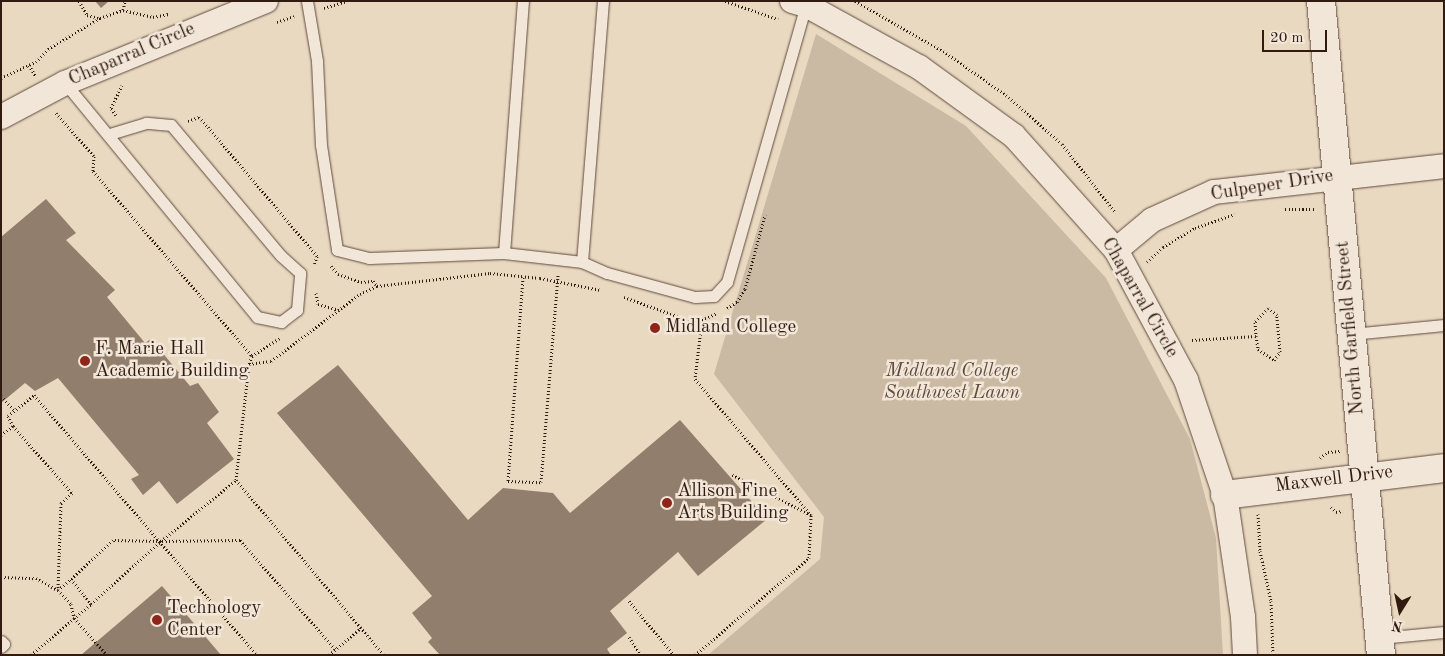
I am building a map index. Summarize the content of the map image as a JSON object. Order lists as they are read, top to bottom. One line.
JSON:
{"streets":{"main road":["North Garfield Street","Maxwell Drive"],"street":["Chaparral Circle","Culpeper Drive"]},"crossings":[["Chaparral Circle","Culpeper Drive"],["Chaparral Circle","Maxwell Drive"],["Culpeper Drive","North Garfield Street"],["North Garfield Street","Maxwell Drive"]],"parks":["Midland College Southwest Lawn"],"places":["Midland College","F. Marie Hall Academic Building","Allison Fine Arts Building","Technology Center"],"scale_bar":"20 m","north":"bottom"}
